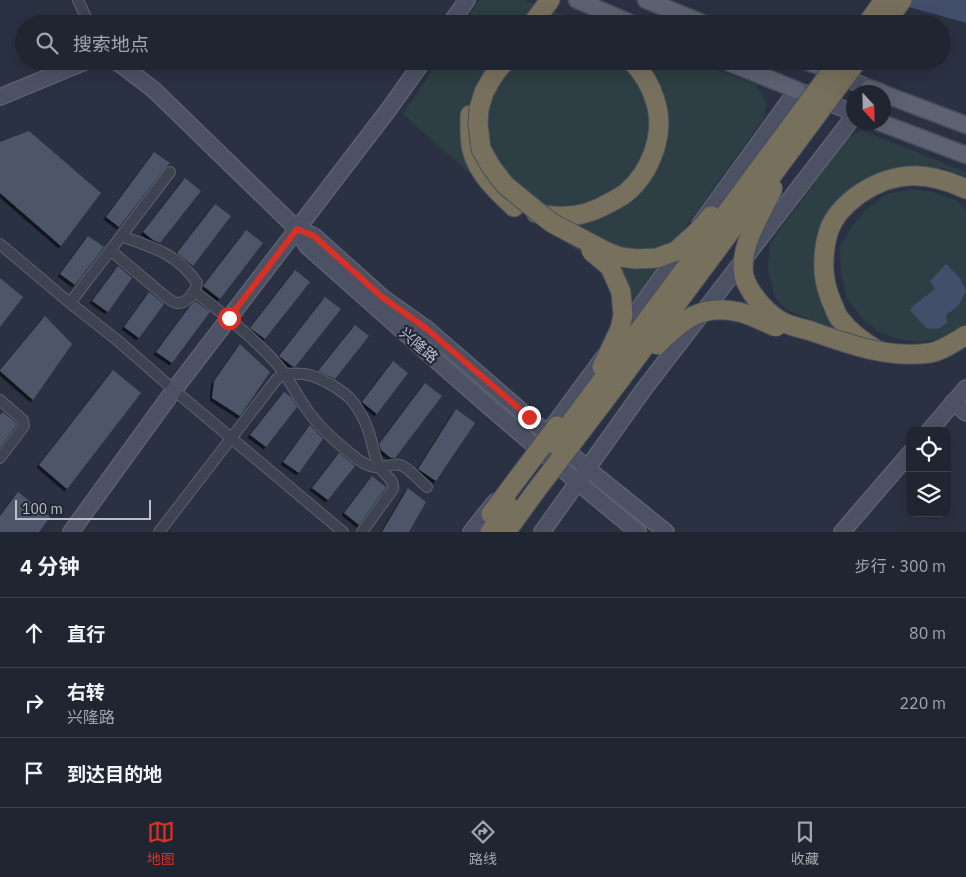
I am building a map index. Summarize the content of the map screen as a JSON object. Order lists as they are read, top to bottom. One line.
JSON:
{"streets":{"street":["兴隆路"]},"scale_bar":"100 m","north":"bottom","page":{"search":"搜索地点","scale":"100 m","heading":["4 分钟","步行 · 300 m"],"list":[["直行","80 m"],["右转","兴隆路","220 m"],"到达目的地"],"nav":["地图","路线","收藏"]}}
